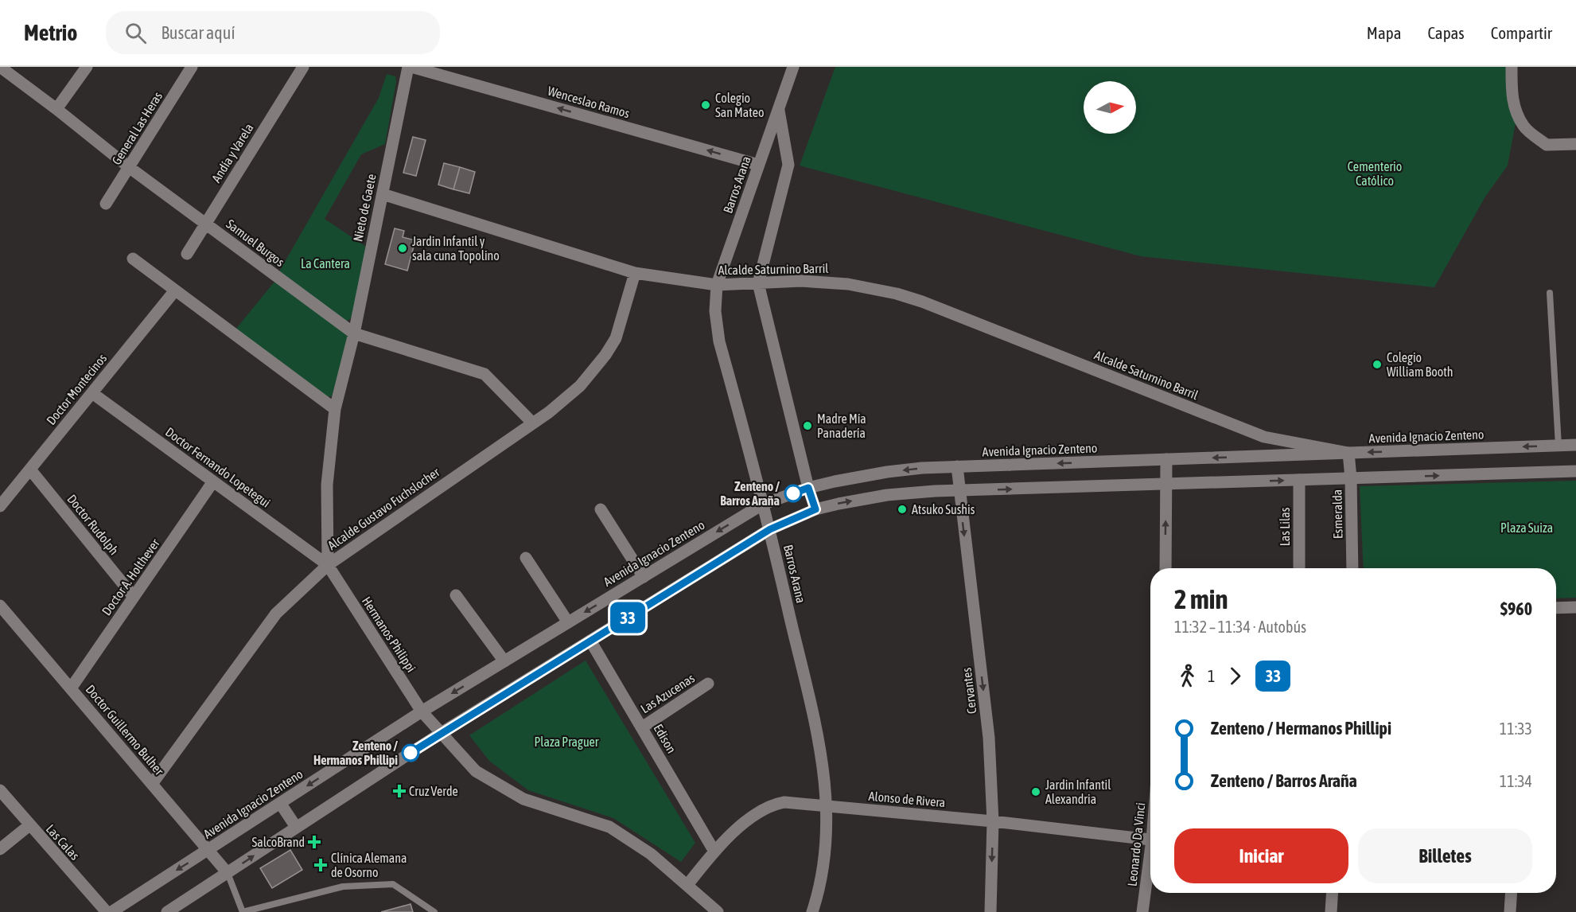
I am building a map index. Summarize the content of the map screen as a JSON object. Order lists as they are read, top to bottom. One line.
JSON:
{"streets":{"street":["Wenceslao Ramos","General Las Heras","Andía y Varela","Barros Arana","Nieto de Gaete","Samuel Burgos","Alcalde Saturnino Barril","Doctor Montecinos","Avenida Ignacio Zenteno","Doctor Fernando Lopetegui","Alcalde Gustavo Fuchslocher","Esmeralda","Doctor Rudolph","Las Lilas","Doctor A. Holthever","Hermanos Philippi","Cervantes","Las Azucenas","Doctor Guillermo Bulher","Edison","Alonso de Rivera","Las Calas","Leonardo Da Vinci"]},"crossings":[["Wenceslao Ramos","Barros Arana"],["Wenceslao Ramos","Nieto de Gaete"],["General Las Heras","Samuel Burgos"],["Andía y Varela","Samuel Burgos"],["Barros Arana","Alcalde Saturnino Barril"],["Barros Arana","Avenida Ignacio Zenteno"],["Barros Arana","Alonso de Rivera"],["Nieto de Gaete","Samuel Burgos"],["Nieto de Gaete","Alcalde Saturnino Barril"],["Samuel Burgos","Alcalde Gustavo Fuchslocher"],["Alcalde Saturnino Barril","Avenida Ignacio Zenteno"],["Alcalde Saturnino Barril","Alcalde Gustavo Fuchslocher"],["Alcalde Saturnino Barril","Esmeralda"],["Doctor Montecinos","Doctor Fernando Lopetegui"],["Doctor Montecinos","Doctor Rudolph"],["Avenida Ignacio Zenteno","Esmeralda"],["Avenida Ignacio Zenteno","Hermanos Philippi"],["Avenida Ignacio Zenteno","Cervantes"],["Avenida Ignacio Zenteno","Doctor Guillermo Bulher"],["Doctor Fernando Lopetegui","Alcalde Gustavo Fuchslocher"],["Doctor Fernando Lopetegui","Doctor A. Holthever"],["Doctor Fernando Lopetegui","Hermanos Philippi"],["Alcalde Gustavo Fuchslocher","Hermanos Philippi"],["Alcalde Gustavo Fuchslocher","Doctor Guillermo Bulher"],["Doctor Rudolph","Doctor A. Holthever"],["Doctor A. Holthever","Doctor Guillermo Bulher"],["Hermanos Philippi","Alonso de Rivera"],["Cervantes","Alonso de Rivera"],["Las Azucenas","Edison"],["Edison","Alonso de Rivera"]],"one_way":["Wenceslao Ramos","Cervantes"],"parks":["Cementerio Católico","La Cantera","Plaza Suiza","Plaza Praguer"],"places":{"other":["Colegio San Mateo","Jardin Infantil y sala cuna Topolino","Colegio William Booth","Madre Mía Panadería","Zenteno / Barros Araña","Atsuko Sushis","Zenteno / Hermanos Phillipi","Jardin Infantil Alexandria"],"health":["Cruz Verde","SalcoBrand","Clínica Alemana de Osorno"]},"lines":["bus line 33"],"north":"right","page":{"header":"Metrio","search":"Buscar aquí","nav":["Mapa","Capas","Compartir"],"on_map":"33","heading":["2 min","11:32 – 11:34 · Autobús","$960"],"legs":["1","33"],"list":[{"name":"Zenteno / Hermanos Phillipi","value":"11:33"},{"name":"Zenteno / Barros Araña","value":"11:34"}],"buttons":["Iniciar","Billetes"]}}
